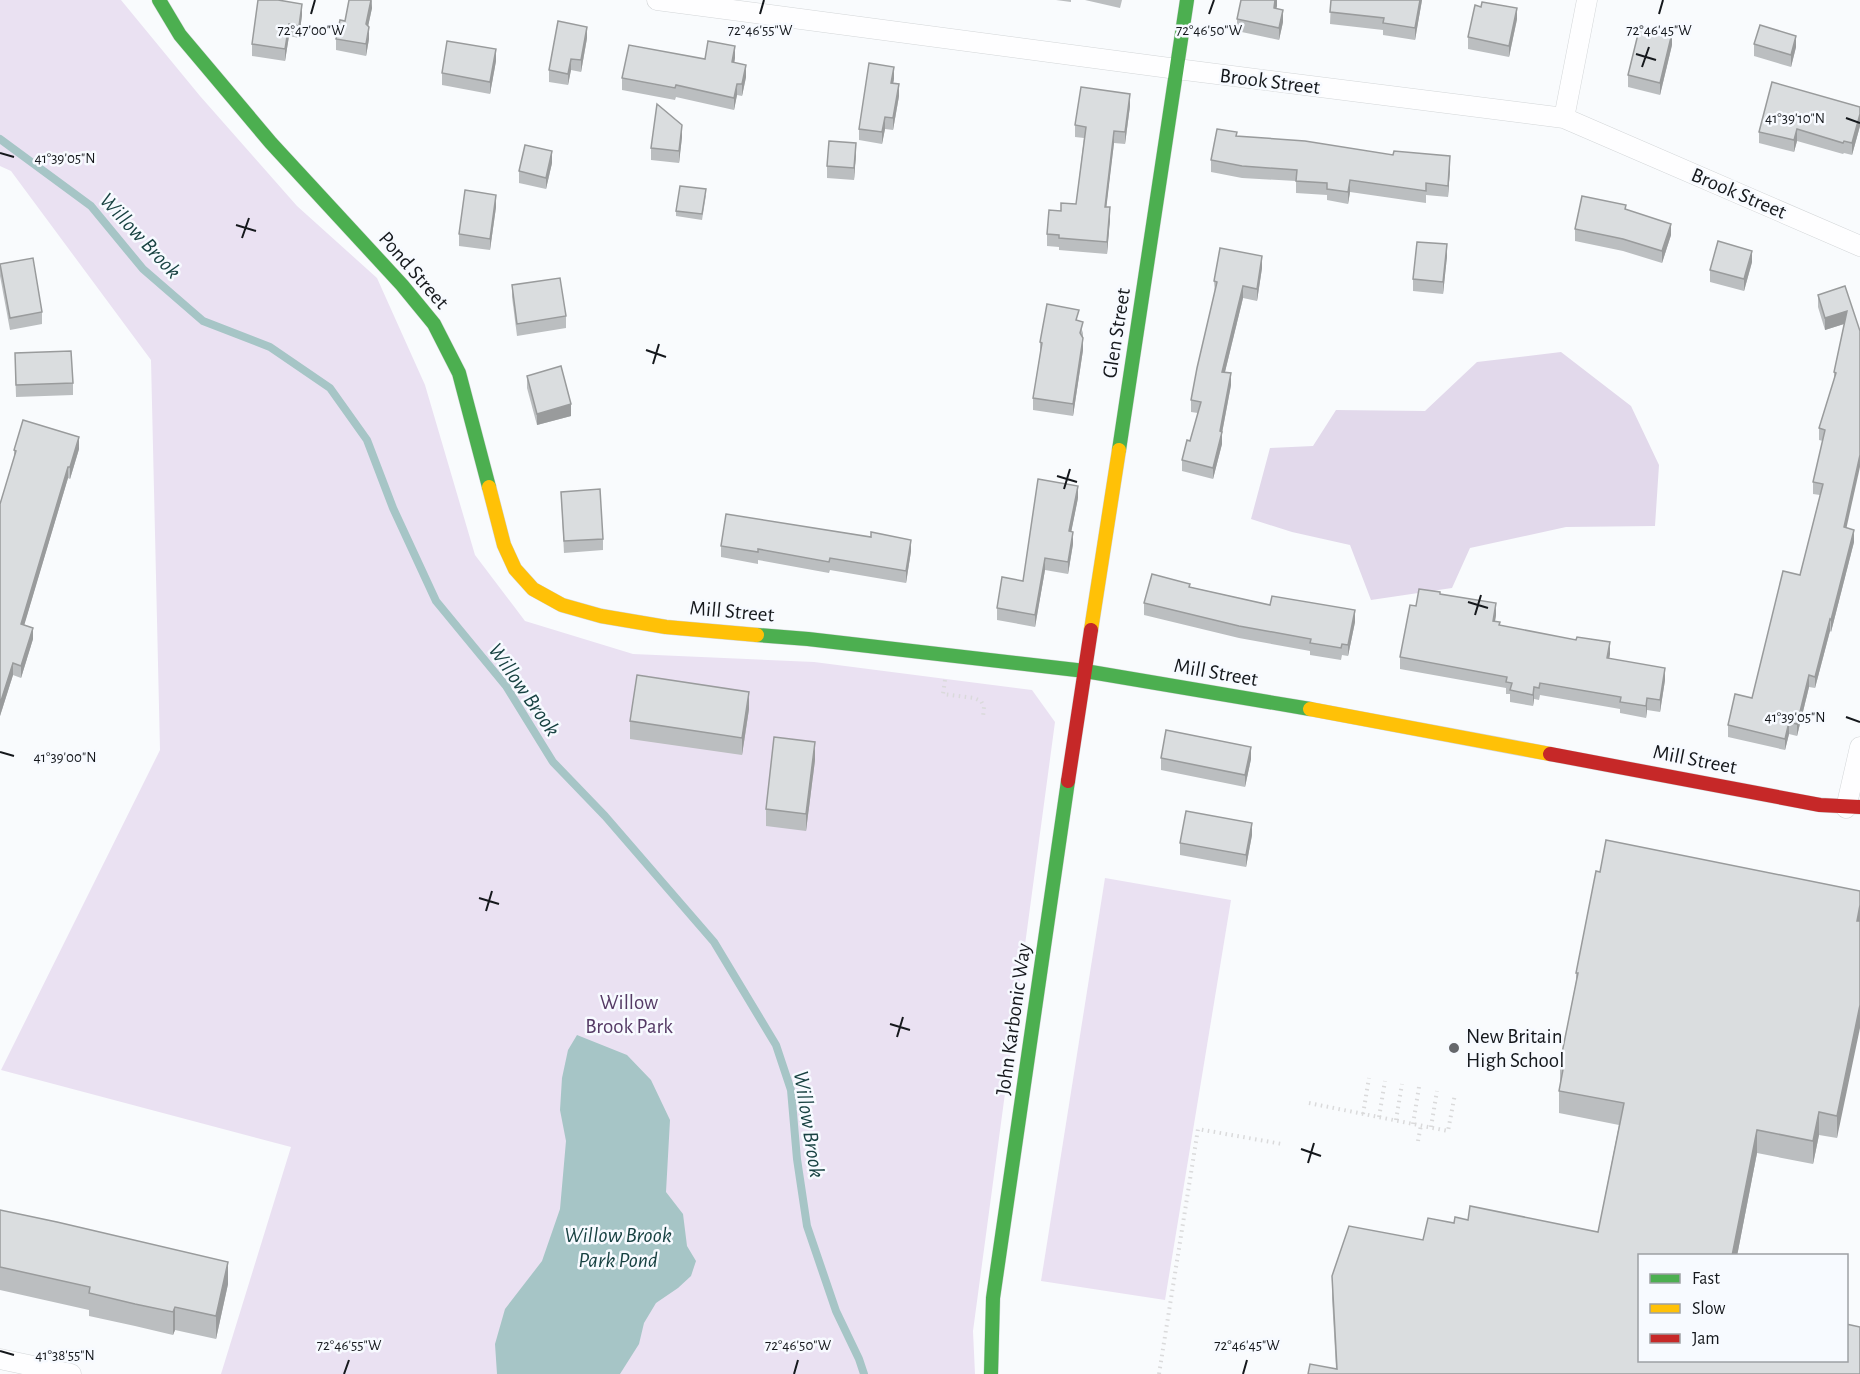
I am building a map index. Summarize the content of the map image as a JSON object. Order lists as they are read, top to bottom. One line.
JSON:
{"streets":{"street":["Brook Street","Pond Street","Glen Street","Mill Street","John Karbonic Way"]},"crossings":[["Brook Street","Glen Street"],["Pond Street","Mill Street"],["Glen Street","Mill Street"],["Glen Street","John Karbonic Way"],["Mill Street","John Karbonic Way"]],"water":["Willow Brook","Willow Brook Park Pond"],"parks":["Willow Brook Park"],"places":["New Britain High School"],"legend":["Fast","Slow","Jam"],"coordinates":["72°47'00\"W","72°46'55\"W","72°46'50\"W","72°46'45\"W","41°39'10\"N","41°39'05\"N","41°39'00\"N","41°38'55\"N"]}
